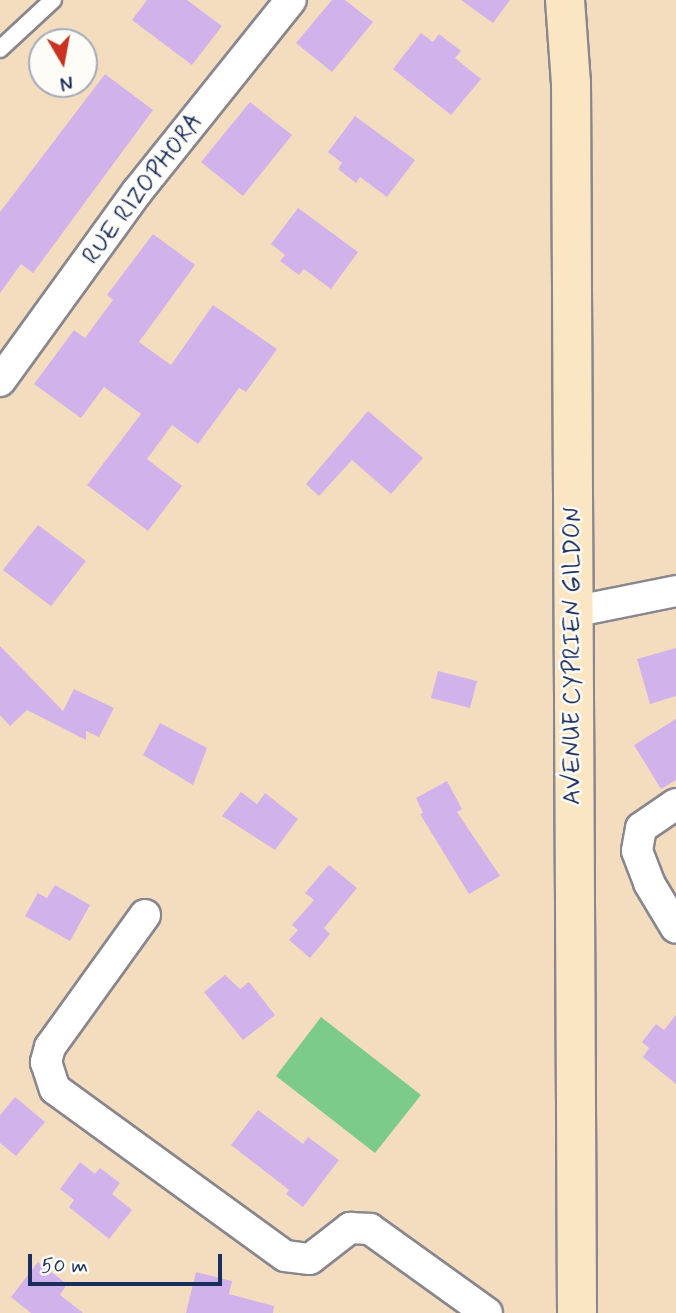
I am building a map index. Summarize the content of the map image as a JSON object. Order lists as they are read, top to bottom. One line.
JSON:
{"streets":{"street":["RUE RIZOPHORA","AVENUE CYPRIEN GILDON"]},"scale_bar":"50 m","north":"bottom"}
